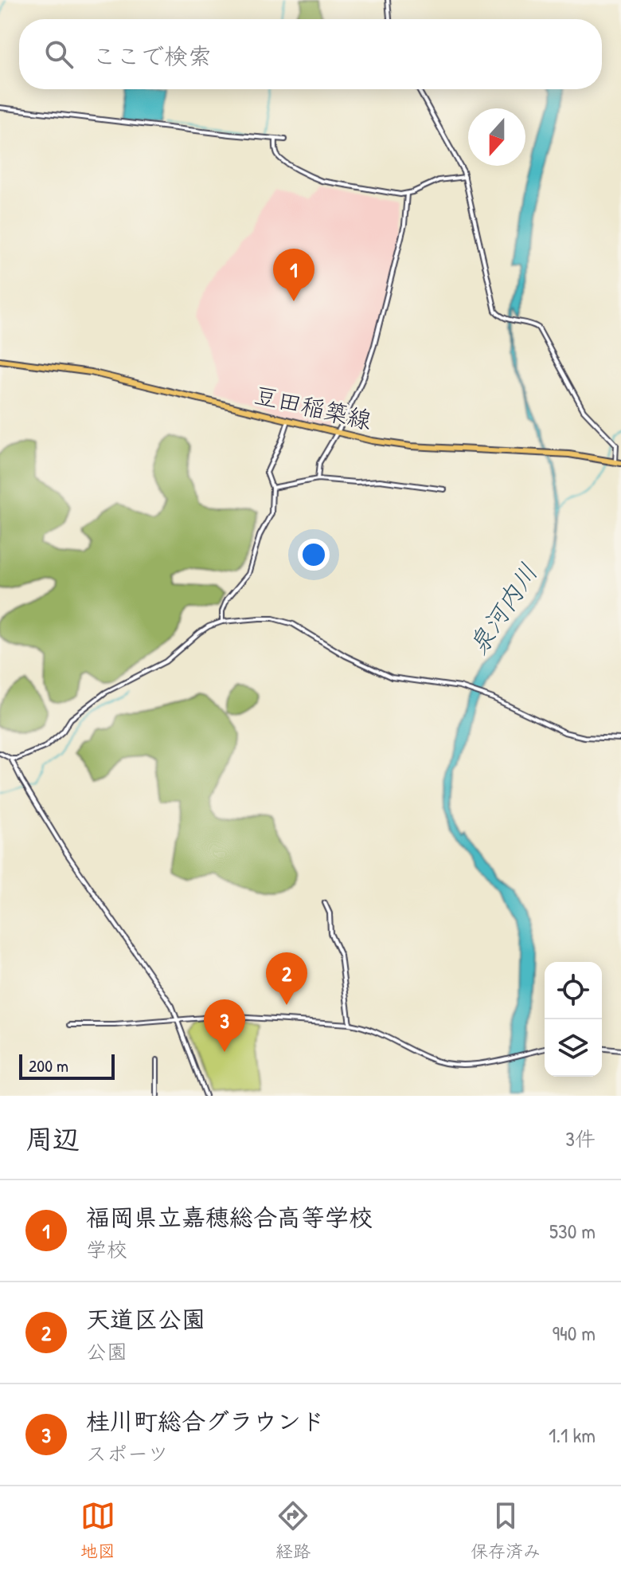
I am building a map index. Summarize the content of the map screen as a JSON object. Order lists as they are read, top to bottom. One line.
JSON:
{"streets":{"main road":["豆田稲築線"]},"water":["泉河内川"],"scale_bar":"200 m","north":"bottom","page":{"search":"ここで検索","pins":["1","2","3"],"scale":"200 m","heading":["周辺","3件"],"list":[{"mark":"1","name":"福岡県立嘉穂総合高等学校","note":"学校","value":"530 m"},{"mark":"2","name":"天道区公園","note":"公園","value":"940 m"},{"mark":"3","name":"桂川町総合グラウンド","note":"スポーツ","value":"1.1 km"}],"nav":["地図","経路","保存済み"]}}
